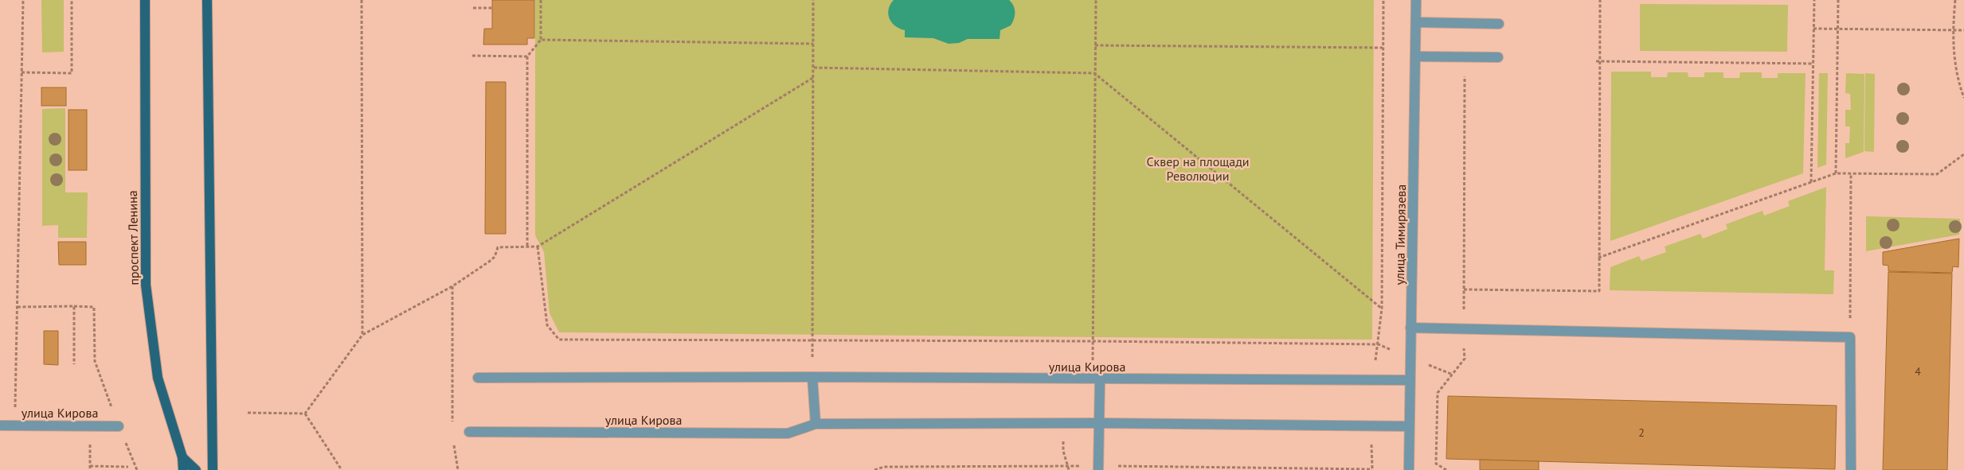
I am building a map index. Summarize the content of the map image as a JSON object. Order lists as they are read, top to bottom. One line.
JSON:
{"streets":{"main road":["проспект Ленина"],"street":["улица Тимирязева","улица Кирова"]},"crossings":[["улица Тимирязева","улица Кирова"]],"parks":["Сквер на площади Революции"],"house_numbers":["4","2"]}
